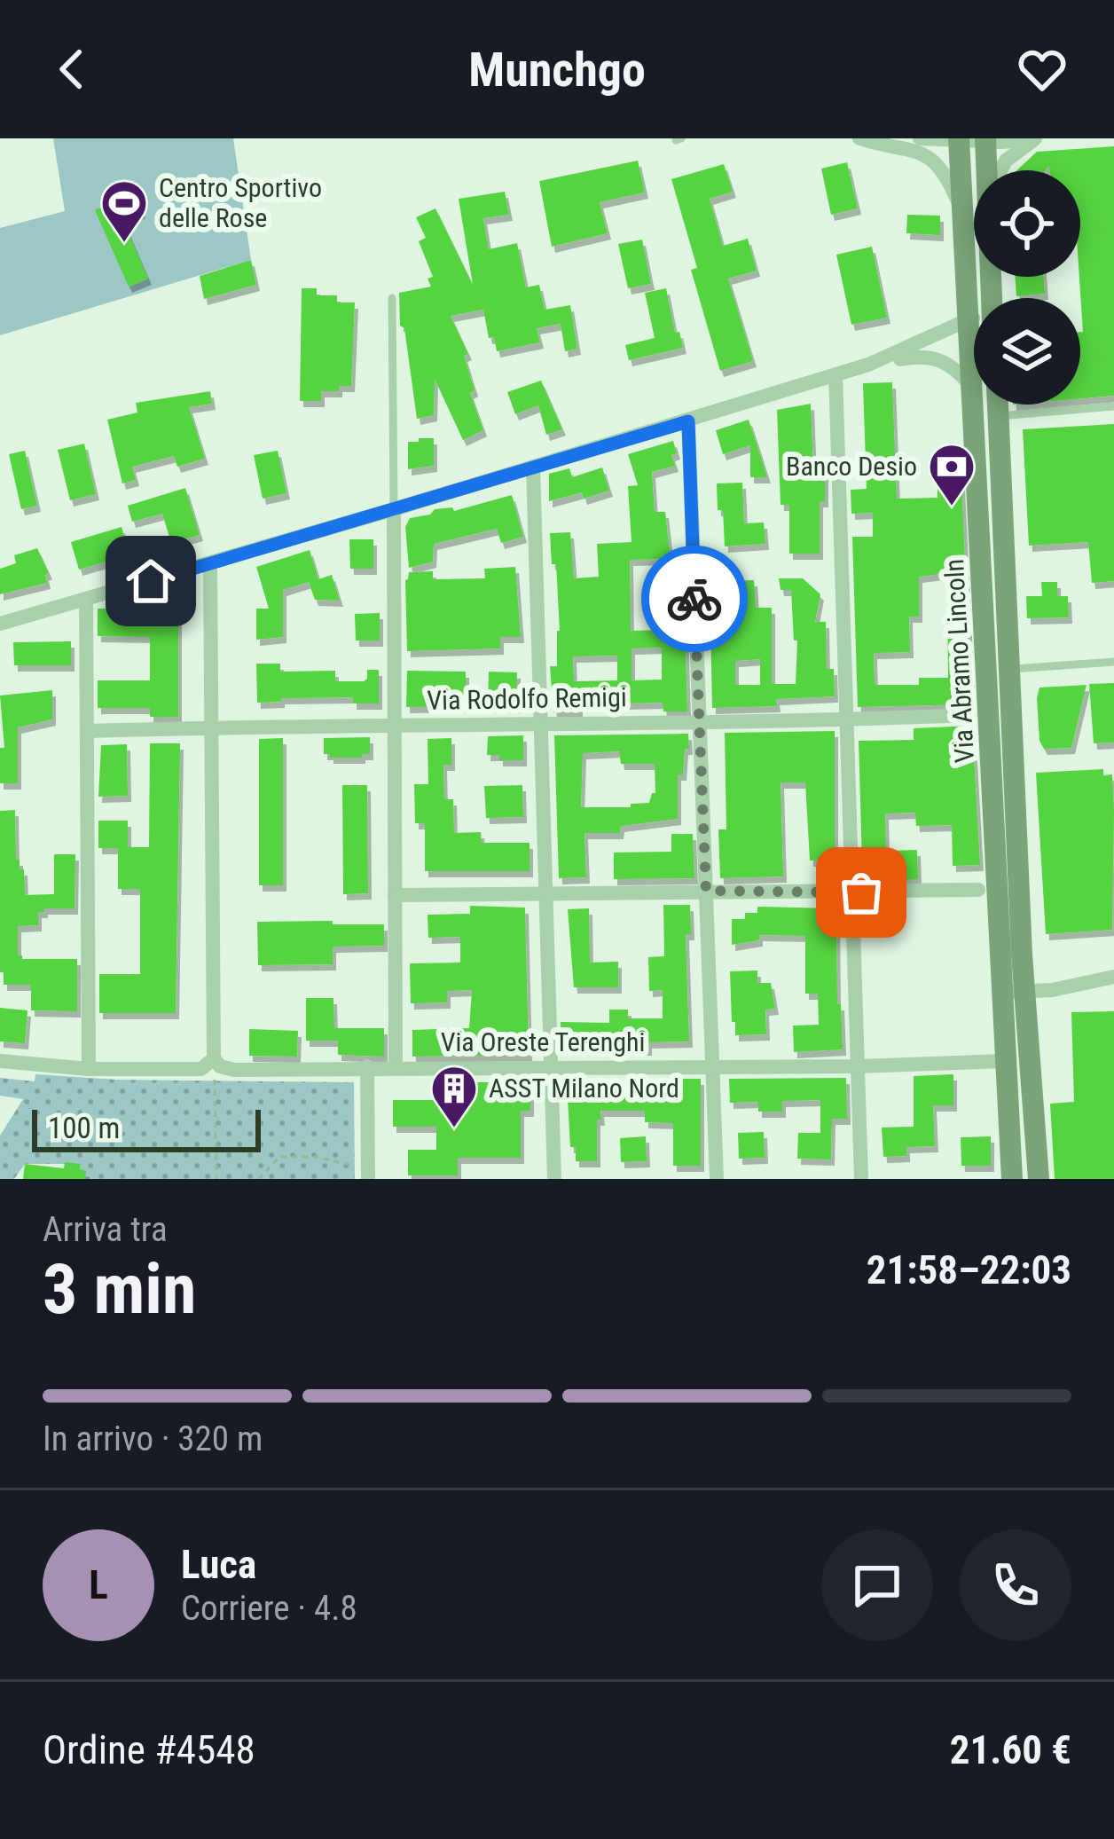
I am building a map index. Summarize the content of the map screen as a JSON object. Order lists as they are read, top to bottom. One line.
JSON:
{"streets":{"main road":["Via Abramo Lincoln"],"street":["Via Rodolfo Remigi","Via Oreste Terenghi"]},"crossings":[["Via Abramo Lincoln","Via Oreste Terenghi"]],"places":{"sports":["Centro Sportivo delle Rose"],"bank":["Banco Desio"],"building":["ASST Milano Nord"]},"scale_bar":"100 m","page":{"header":"Munchgo","scale":"100 m","heading":["3 min","Arriva tra","21:58–22:03"],"panel":["Luca","Corriere · 4.8","Ordine #4548","21.60 €"],"bar":"In arrivo · 320 m","round":"L"}}
